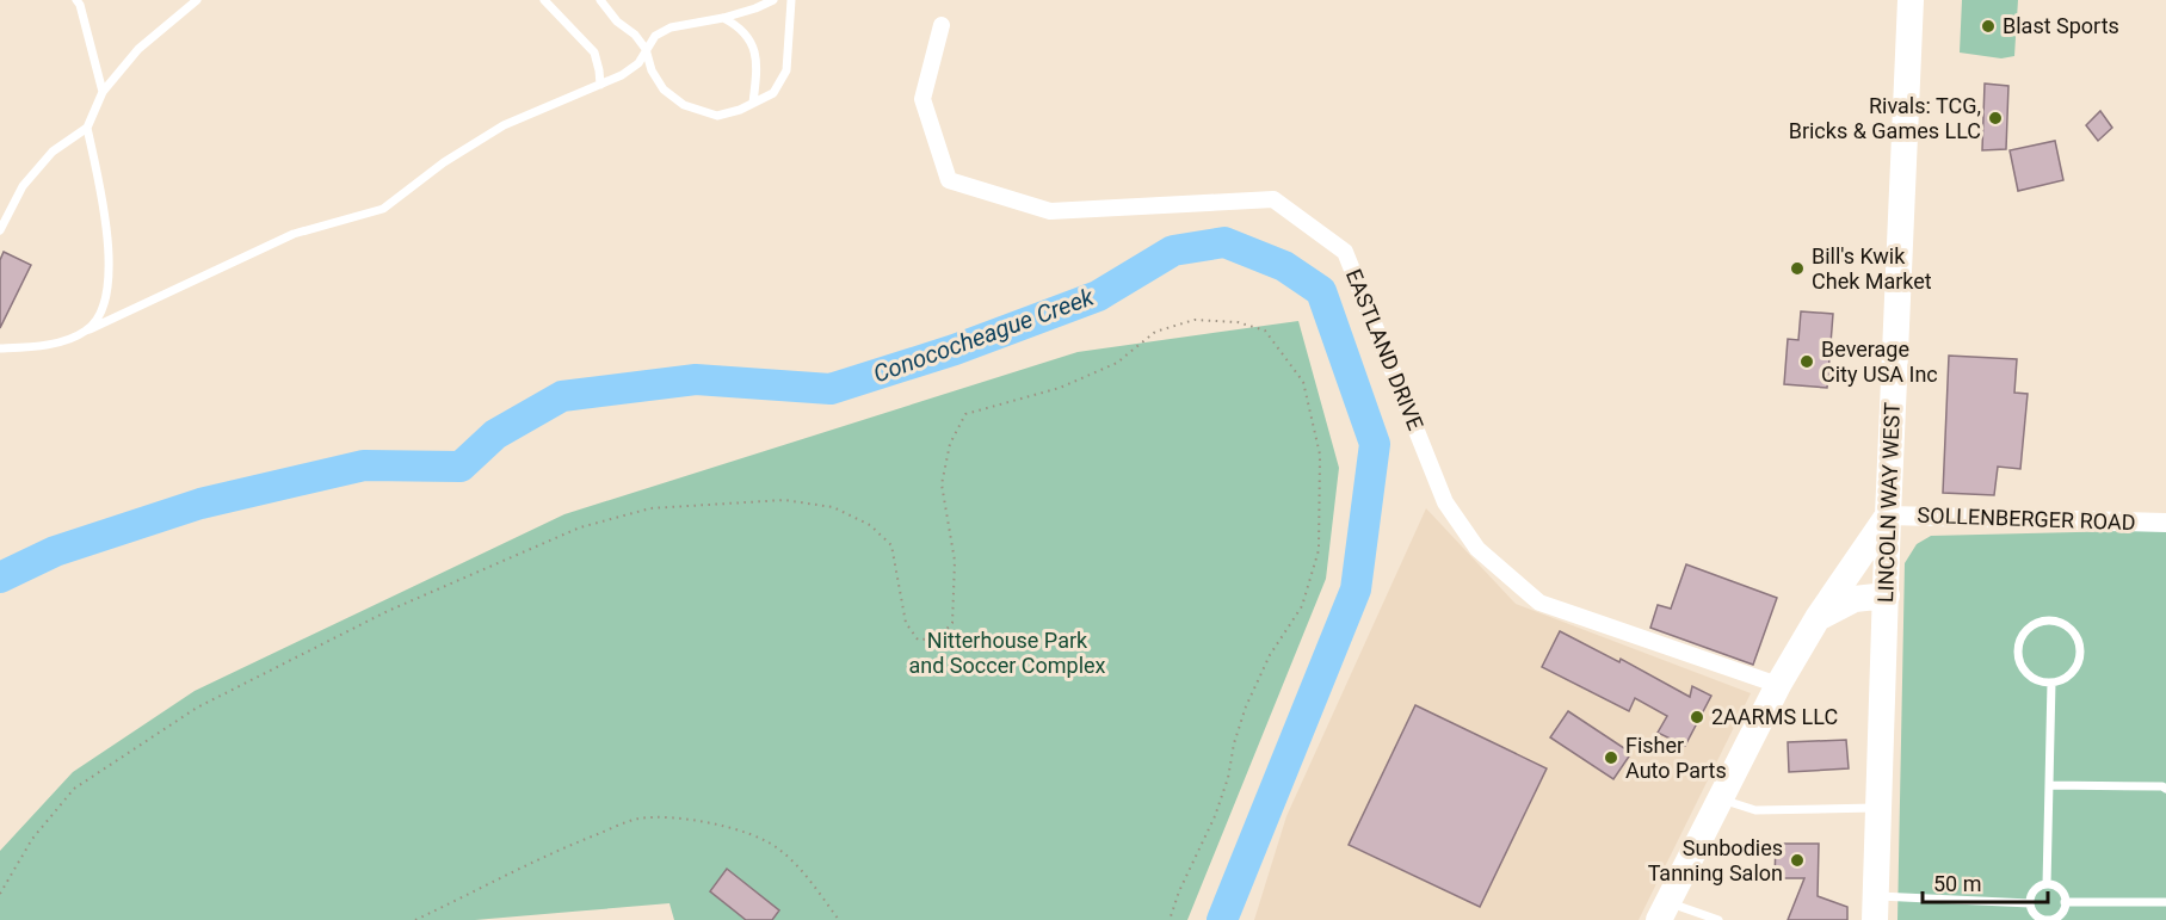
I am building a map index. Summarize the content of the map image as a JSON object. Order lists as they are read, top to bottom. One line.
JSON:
{"streets":{"highway":["LINCOLN WAY WEST"],"street":["EASTLAND DRIVE","SOLLENBERGER ROAD"]},"crossings":[["LINCOLN WAY WEST","SOLLENBERGER ROAD"]],"water":["Conococheague Creek"],"parks":["Nitterhouse Park and Soccer Complex"],"places":["Blast Sports","Rivals: TCG, Bricks & Games LLC","Bill's Kwik Chek Market","Beverage City USA Inc","2AARMS LLC","Fisher Auto Parts","Sunbodies Tanning Salon"],"scale_bar":"50 m"}
